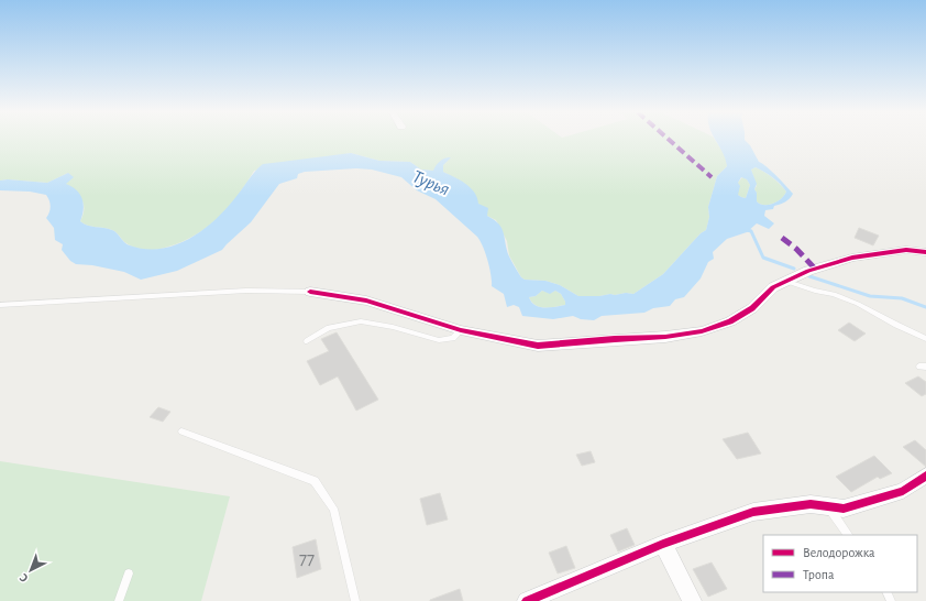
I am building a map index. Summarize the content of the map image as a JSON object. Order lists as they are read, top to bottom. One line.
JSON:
{"water":["Турья"],"house_numbers":["77"],"legend":["Велодорожка","Тропа"],"north":"bottom left"}
